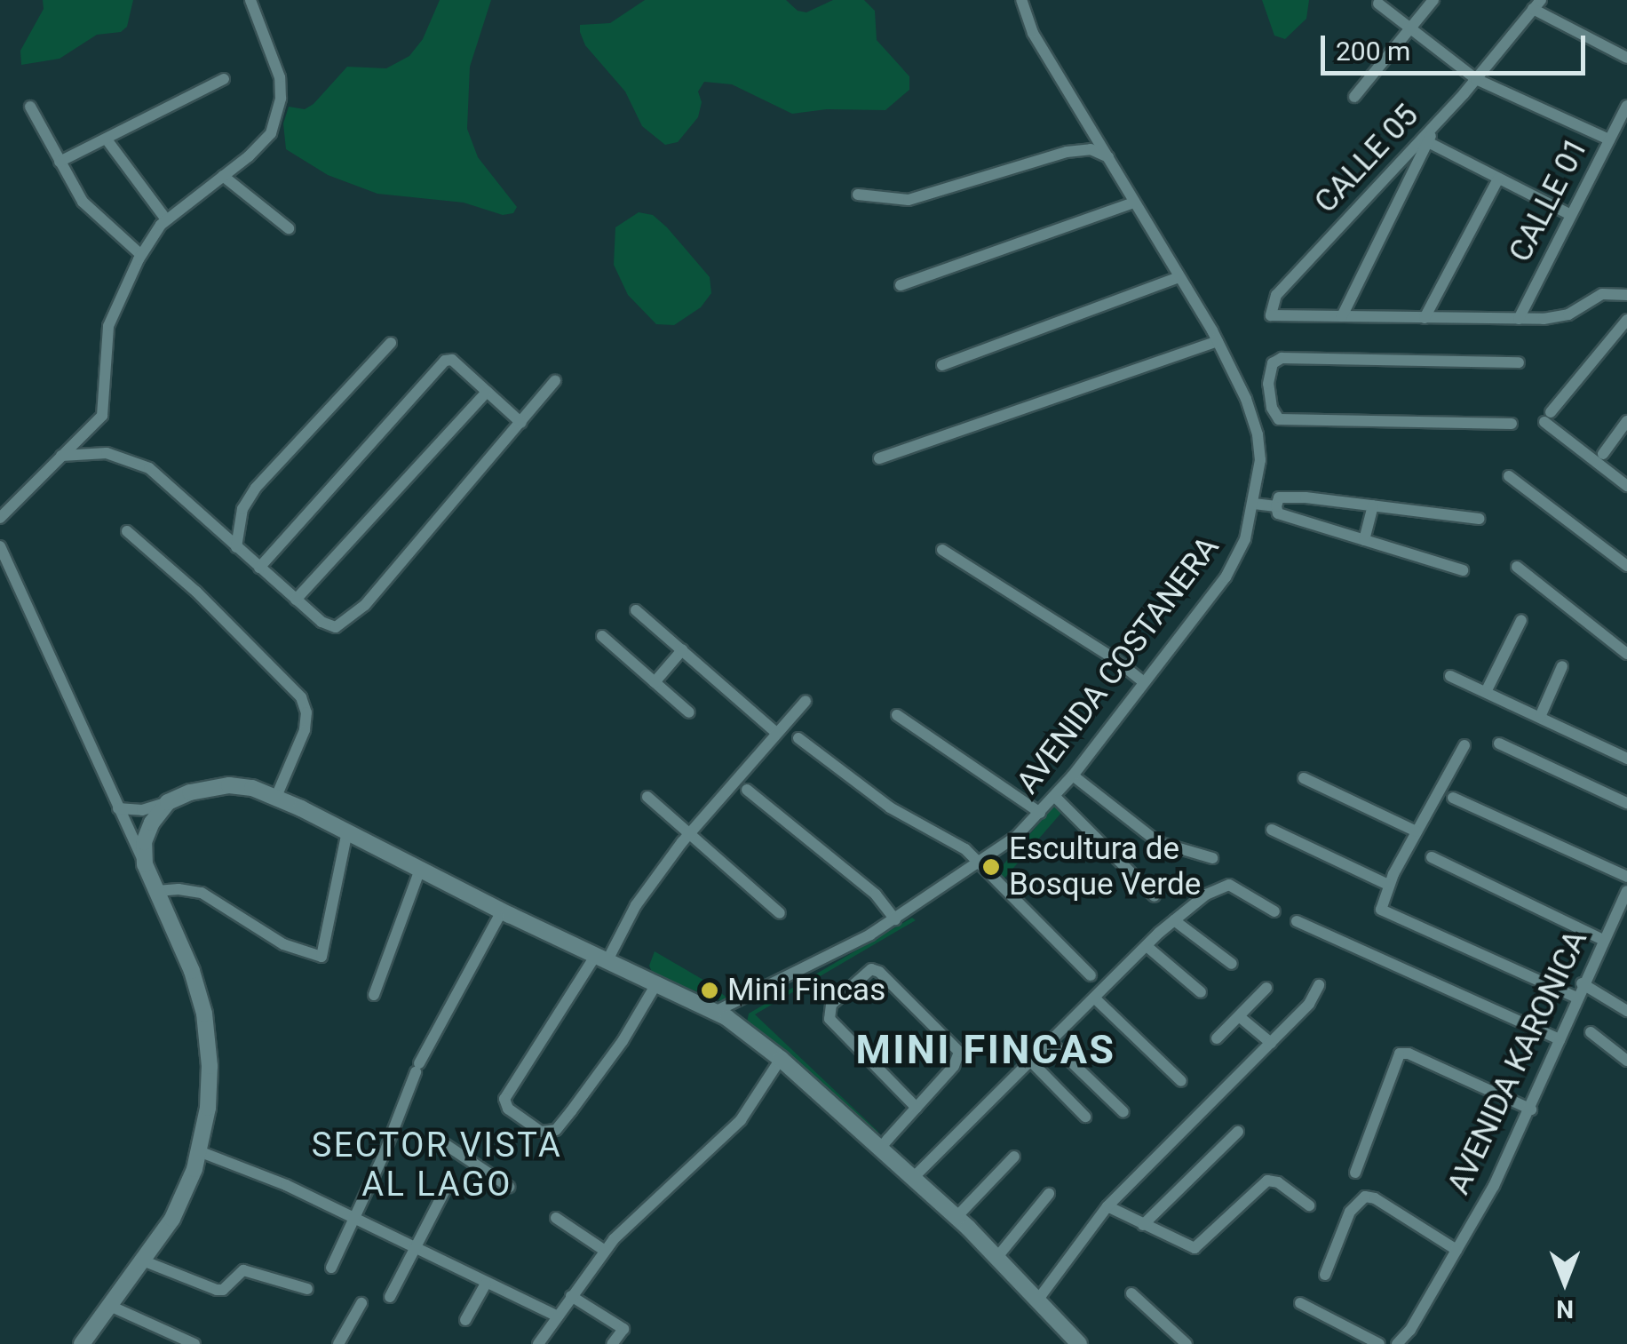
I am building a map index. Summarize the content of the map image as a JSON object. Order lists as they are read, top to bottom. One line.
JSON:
{"streets":{"street":["CALLE 05","CALLE 01","AVENIDA COSTANERA","AVENIDA KARONICA"]},"districts":["MINI FINCAS","SECTOR VISTA AL LAGO"],"places":["Escultura de Bosque Verde","Mini Fincas"],"scale_bar":"200 m","north":"bottom"}
